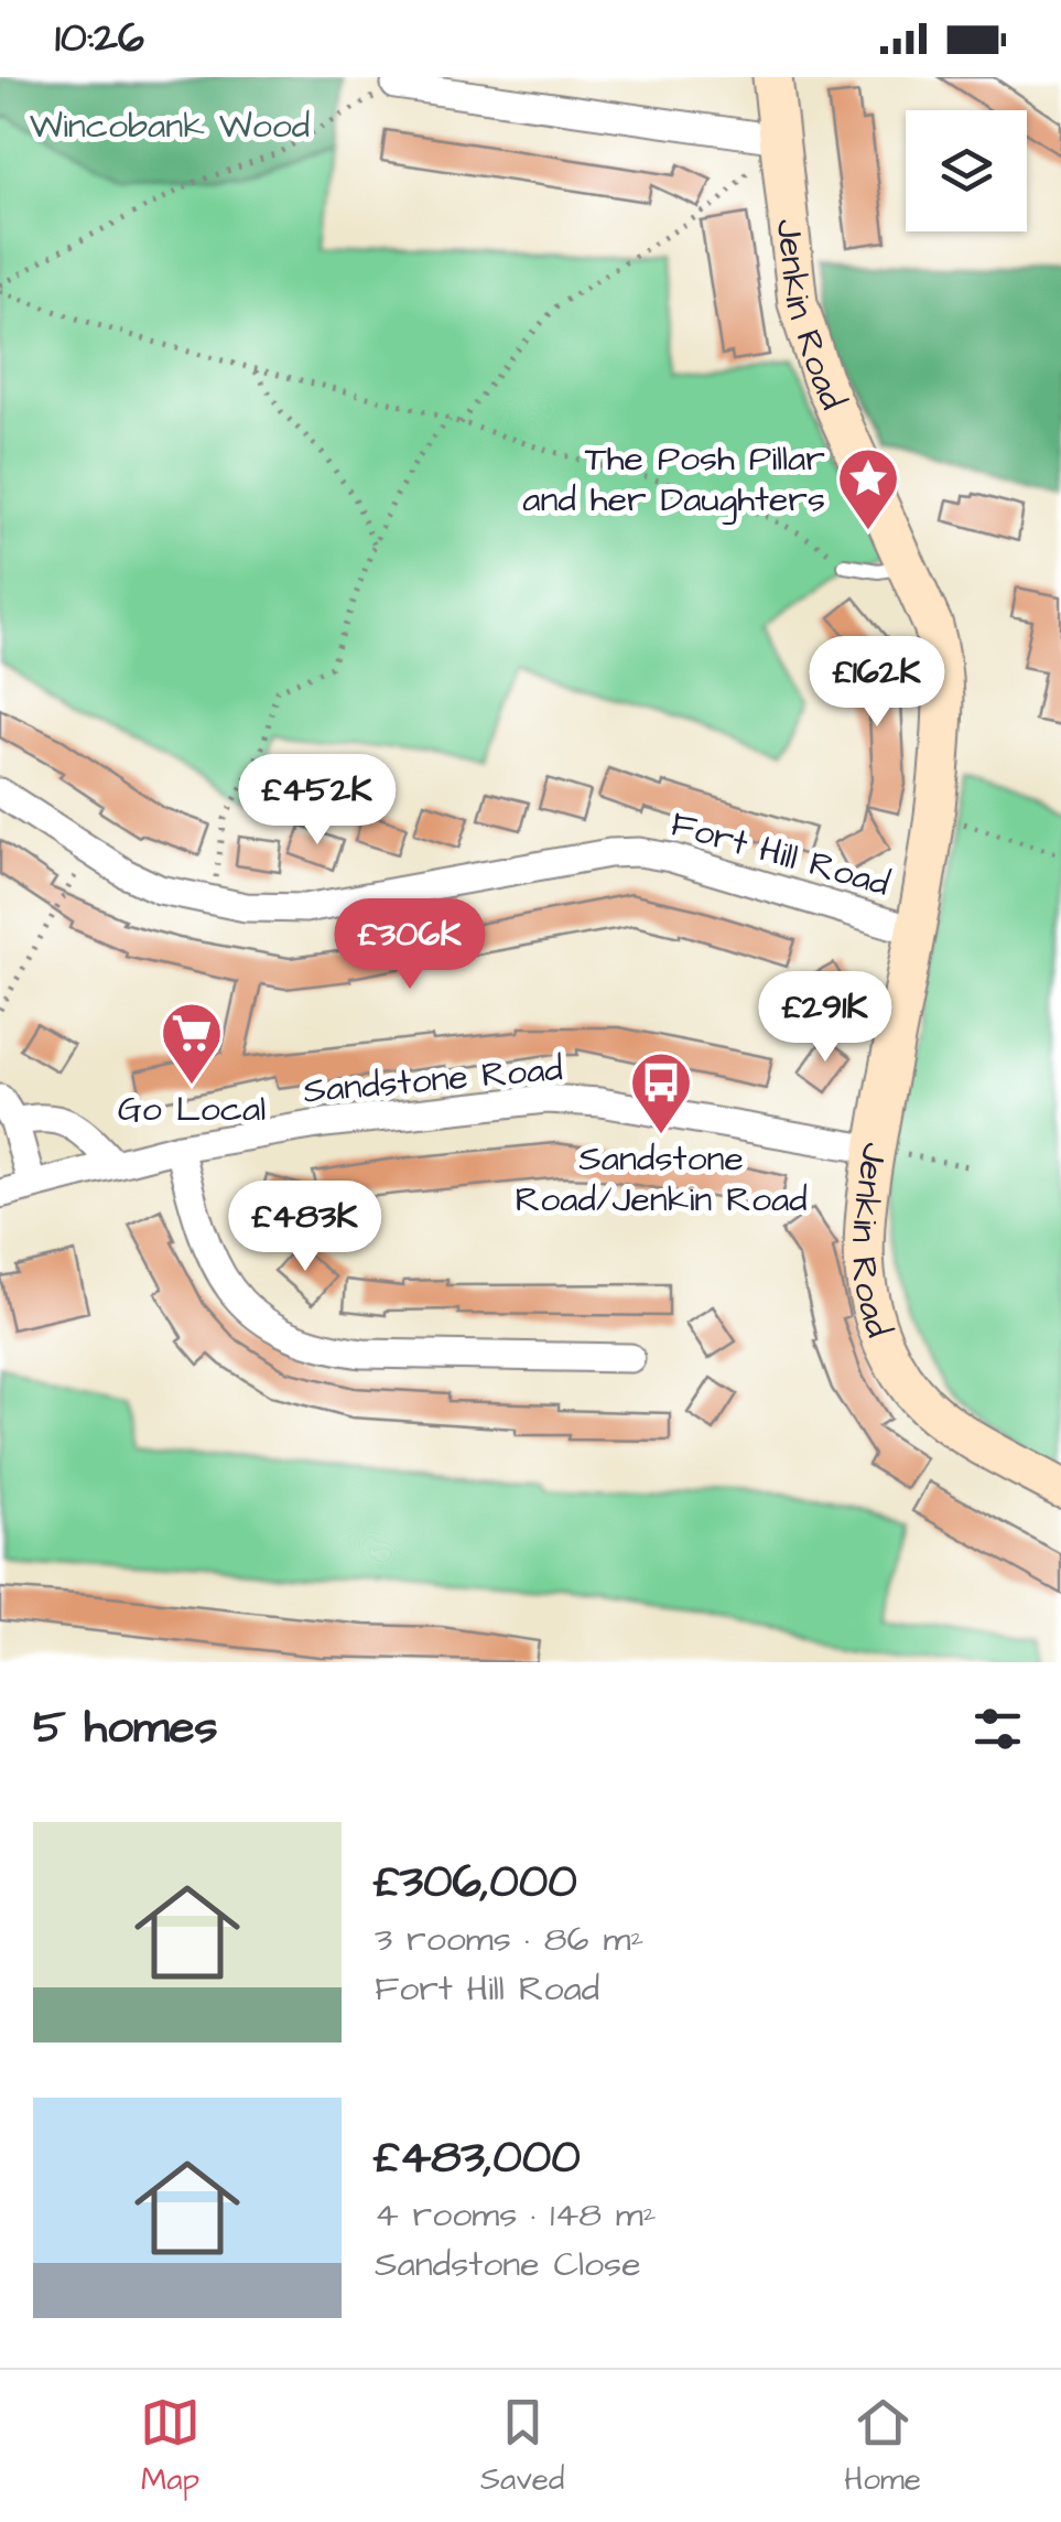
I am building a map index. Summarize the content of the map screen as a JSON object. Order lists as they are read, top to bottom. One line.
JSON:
{"streets":{"street":["Jenkin Road","Fort Hill Road","Sandstone Road"]},"crossings":[["Jenkin Road","Fort Hill Road"],["Jenkin Road","Sandstone Road"]],"parks":["Wincobank Wood"],"places":{"place":["The Posh Pillar and her Daughters"],"supermarket":["Go Local"],"bus stop":["Sandstone Road/Jenkin Road"]},"page":{"status":"10:26","price":["£162K","£452K","£306K","£291K","£483K"],"heading":"5 homes","list":[{"name":"£306,000","note":"3 rooms · 86 m² · Fort Hill Road"},{"name":"£483,000","note":"4 rooms · 148 m² · Sandstone Close"}],"tabs":["Map","Saved","Home"]}}
